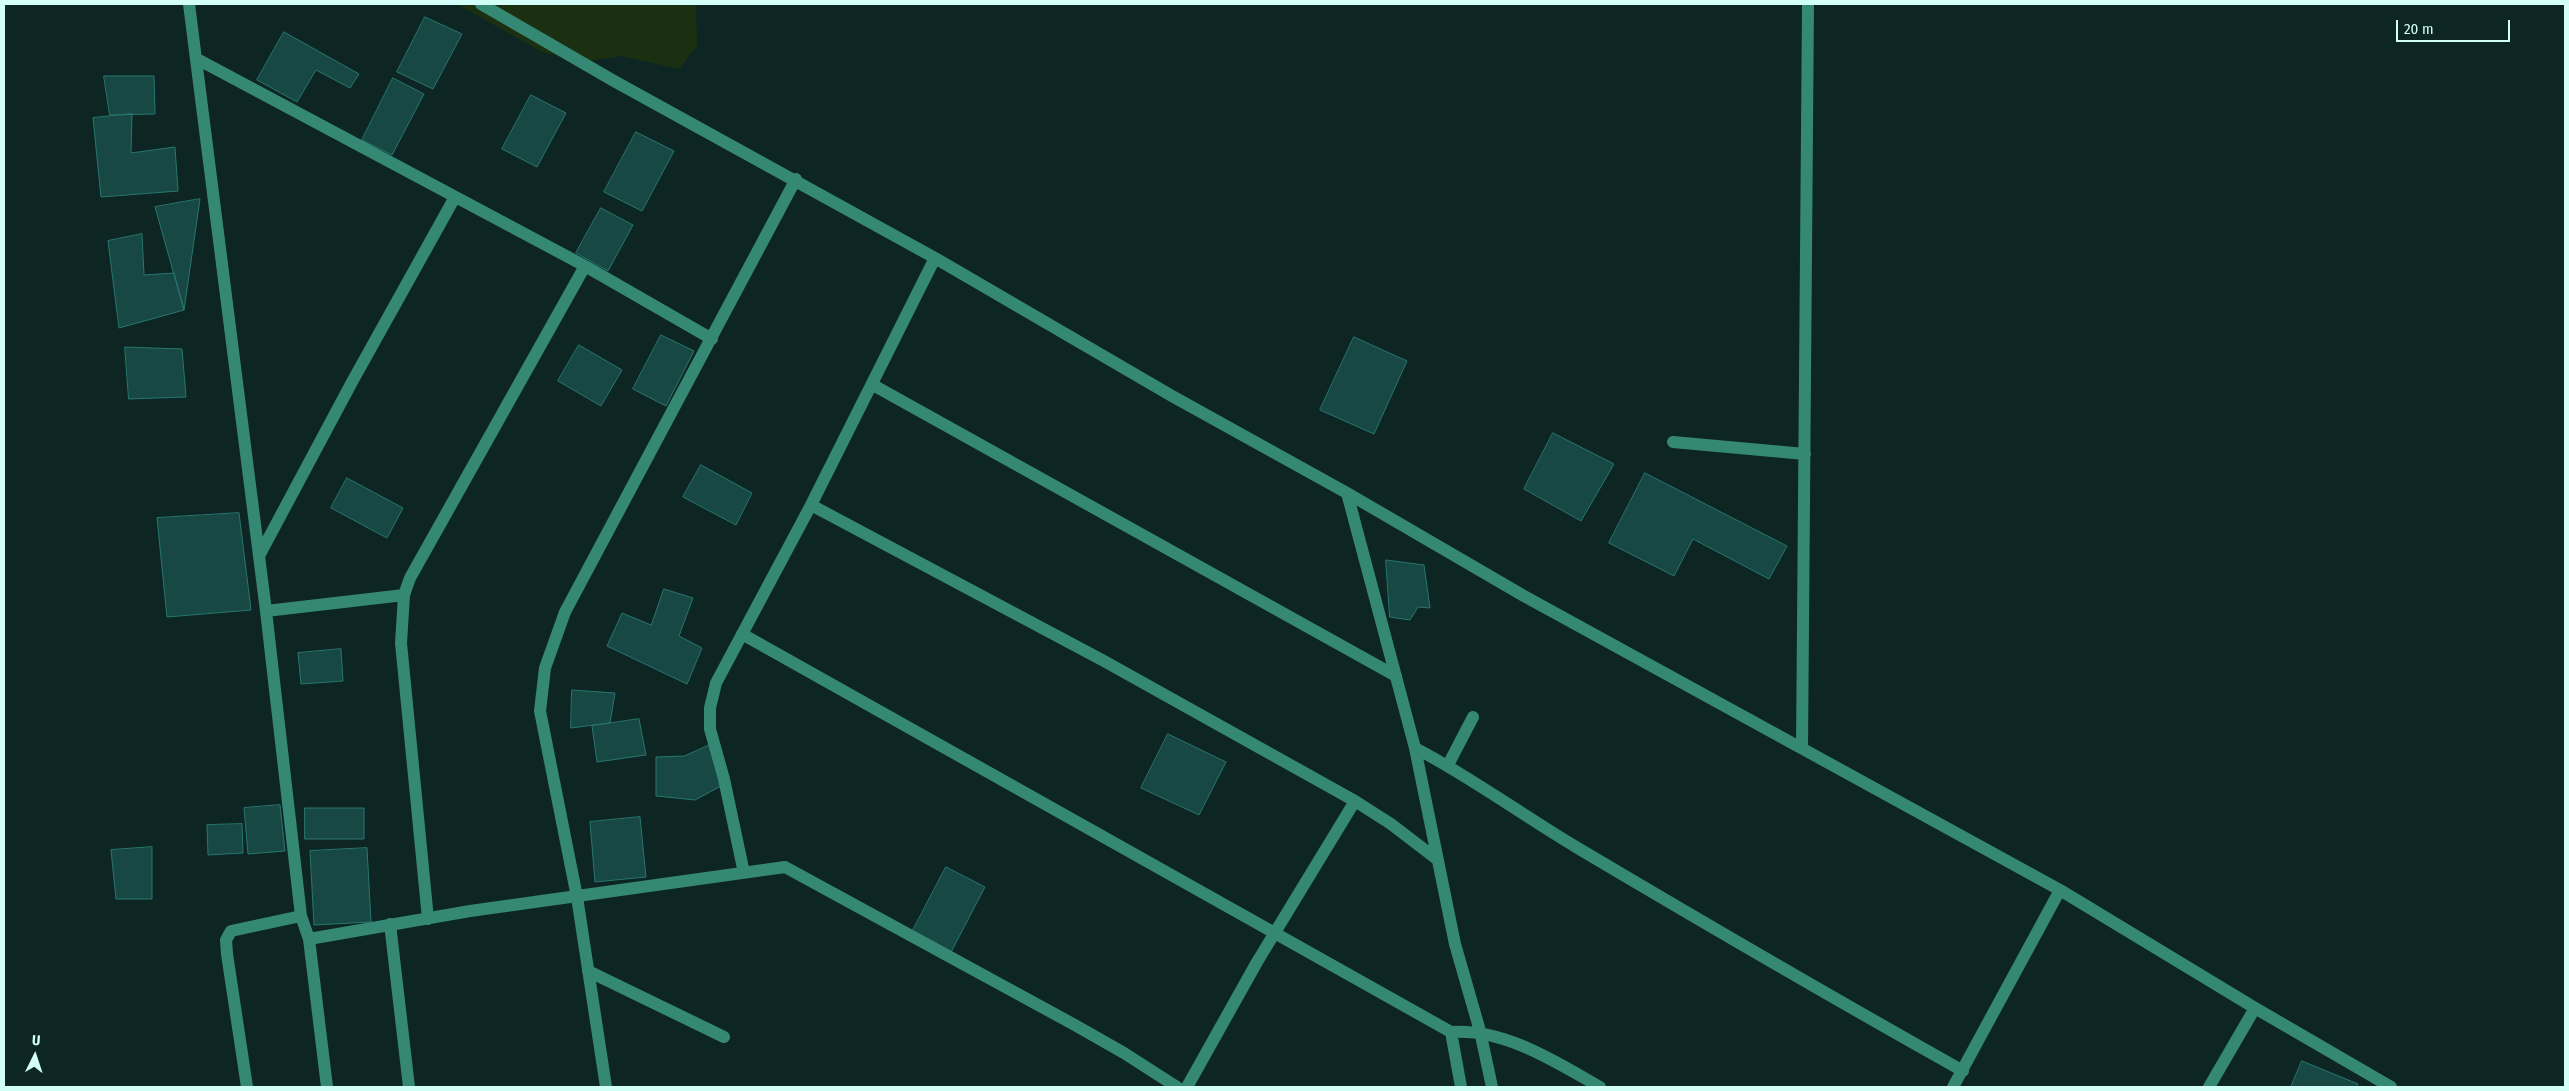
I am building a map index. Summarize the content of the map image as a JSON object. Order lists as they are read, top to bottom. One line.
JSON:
{"scale_bar":"20 m","north":"top"}
